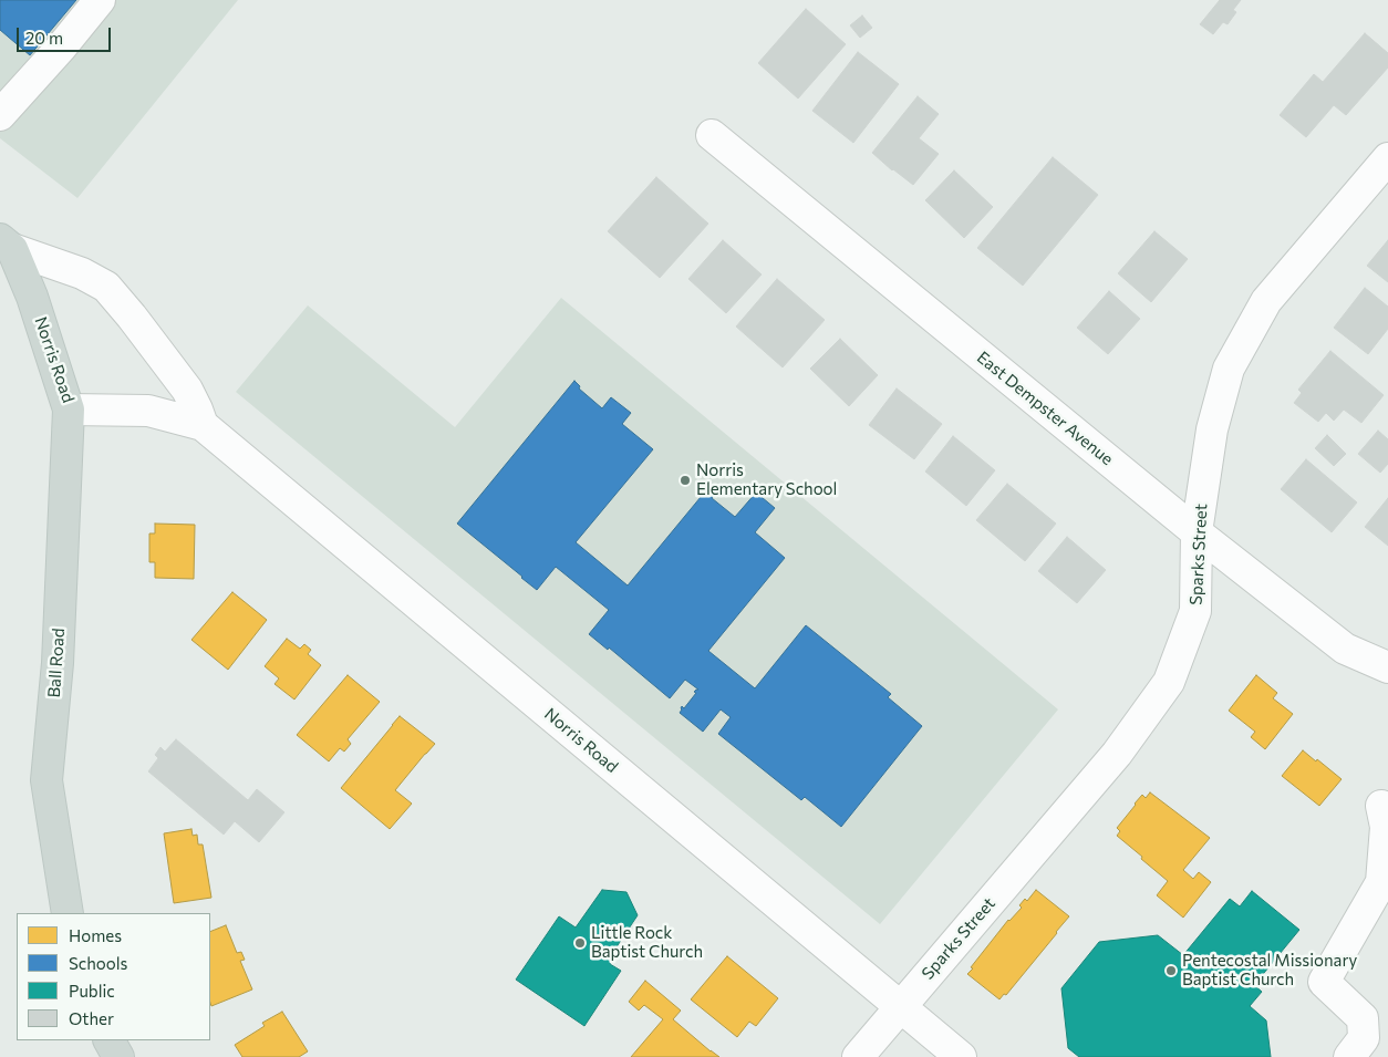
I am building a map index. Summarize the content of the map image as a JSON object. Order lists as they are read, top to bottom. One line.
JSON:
{"streets":{"main road":["Norris Road","Ball Road"],"street":["East Dempster Avenue","Sparks Street"]},"crossings":[["Norris Road","Sparks Street"],["Norris Road","Ball Road"],["East Dempster Avenue","Sparks Street"]],"places":["Norris Elementary School","Little Rock Baptist Church","Pentecostal Missionary Baptist Church"],"legend":["Homes","Schools","Public","Other"],"scale_bar":"20 m"}
